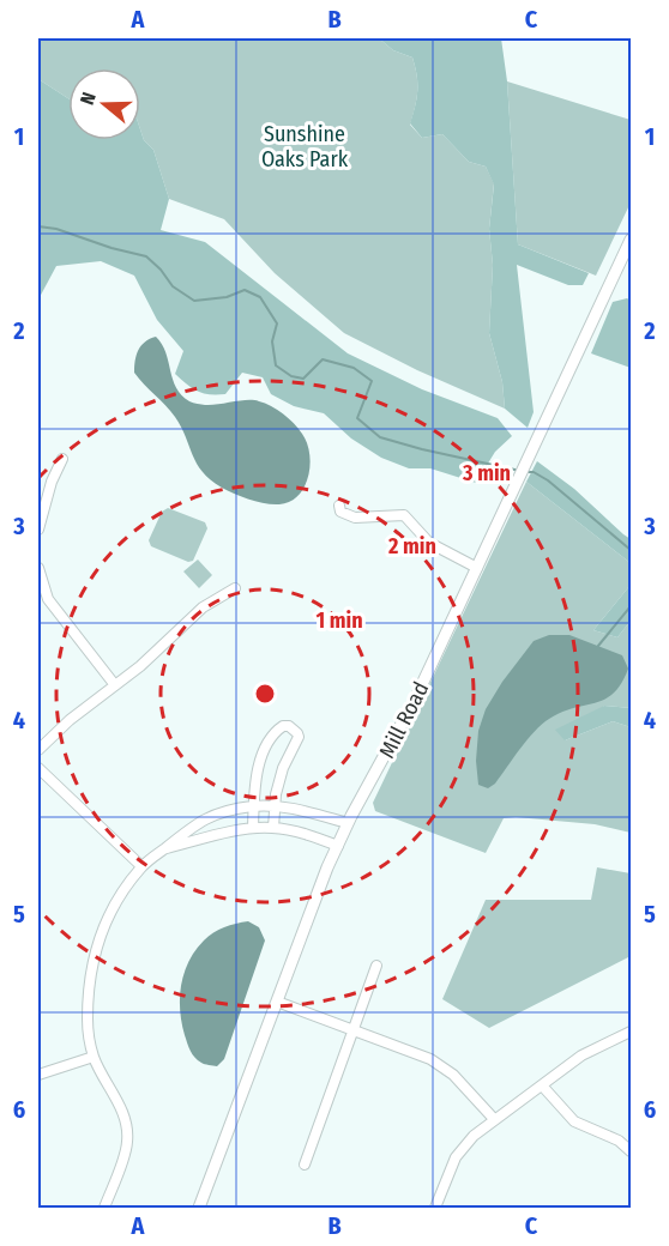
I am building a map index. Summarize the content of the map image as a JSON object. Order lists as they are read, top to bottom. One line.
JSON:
{"streets":{"street":["Mill Road"]},"parks":["Sunshine Oaks Park"],"north":"left","grid":{"columns":["A","B","C"],"rows":["1","2","3","4","5","6"]},"rings":["3 min","2 min","1 min"]}
